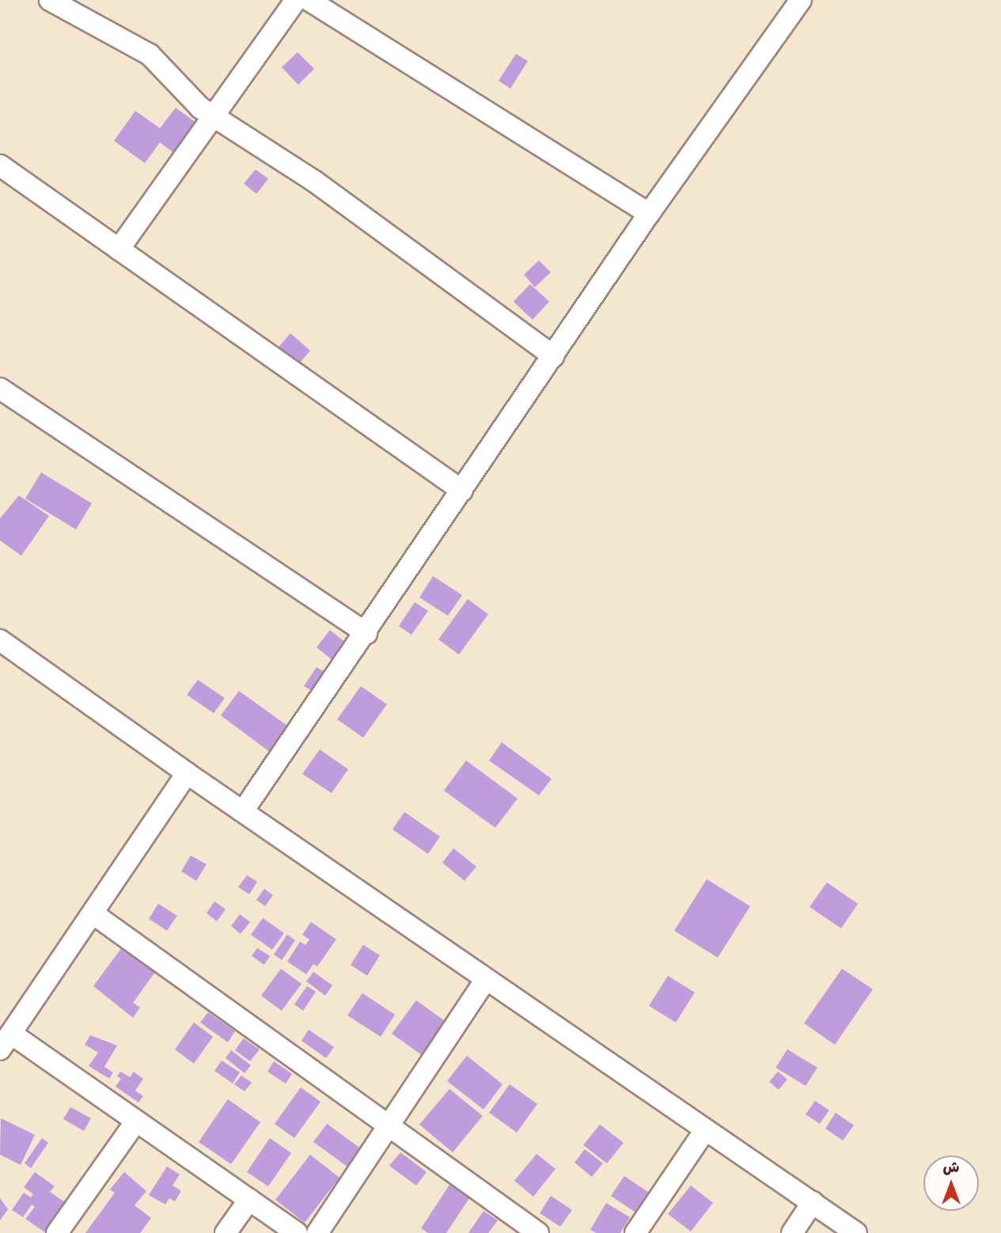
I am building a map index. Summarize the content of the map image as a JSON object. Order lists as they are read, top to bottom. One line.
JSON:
{"north":"top"}
